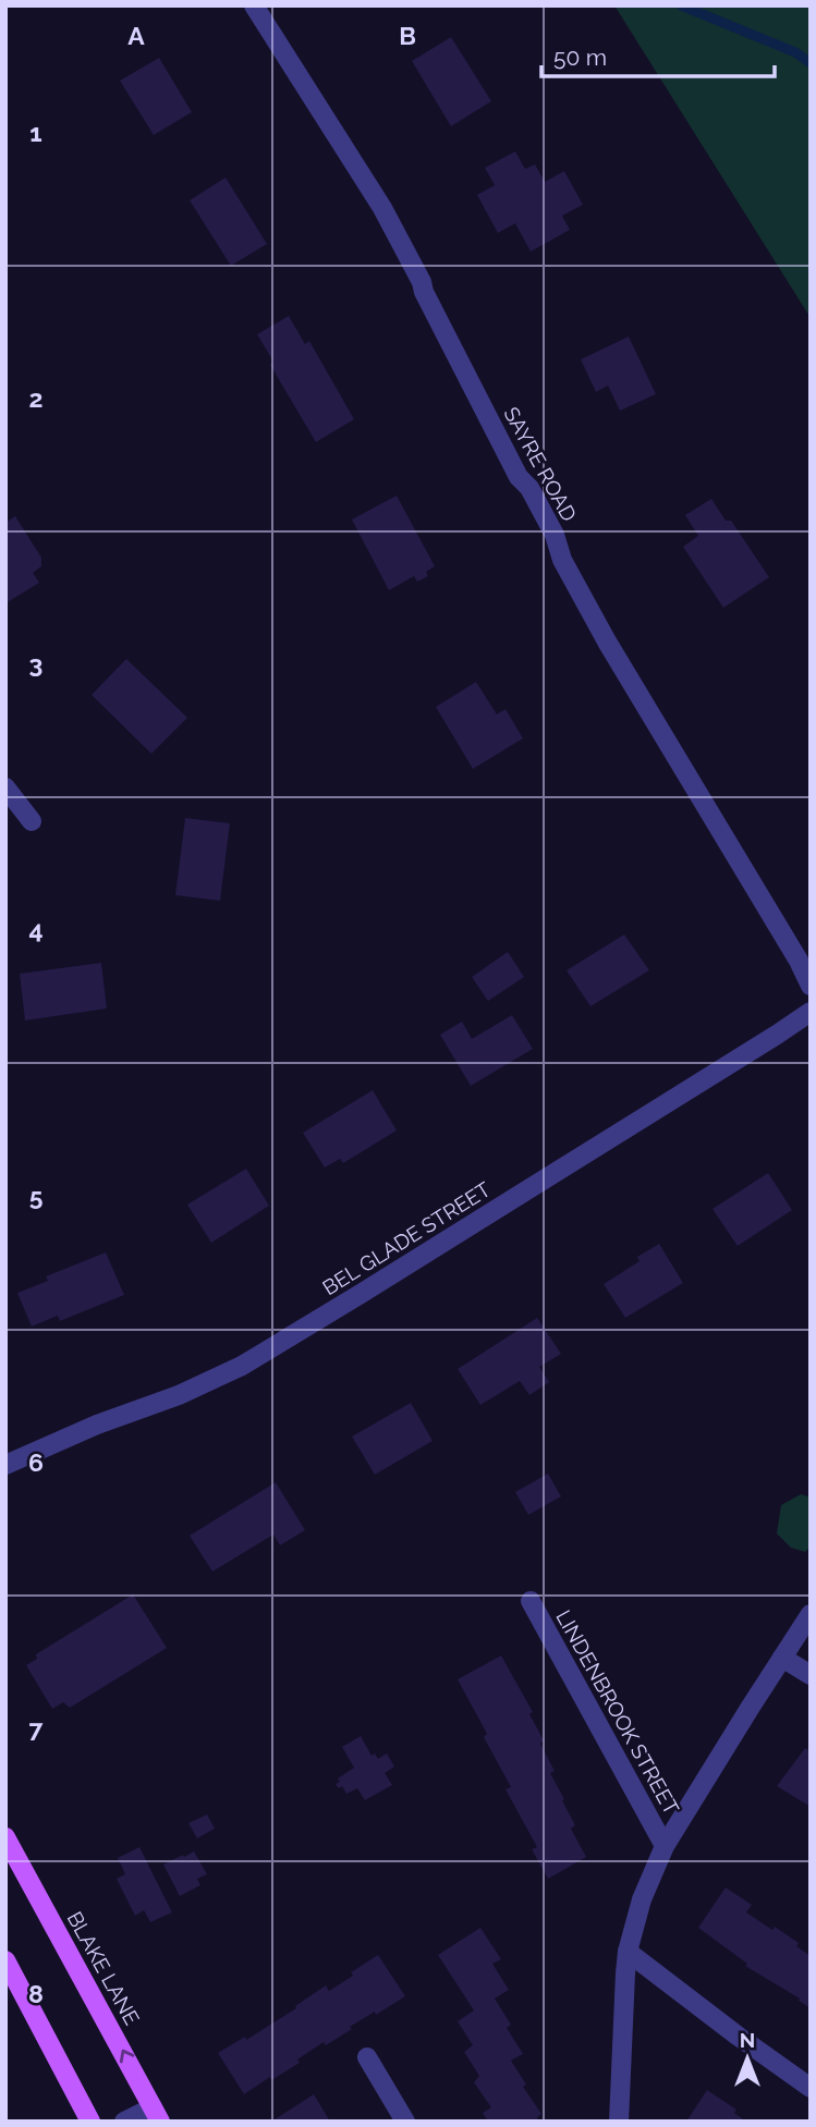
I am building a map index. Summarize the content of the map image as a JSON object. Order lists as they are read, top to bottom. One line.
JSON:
{"streets":{"main road":["BLAKE LANE"],"street":["SAYRE ROAD","BEL GLADE STREET","LINDENBROOK STREET"]},"scale_bar":"50 m","north":"top","grid":{"columns":["A","B"],"rows":["1","2","3","4","5","6","7","8"]}}
